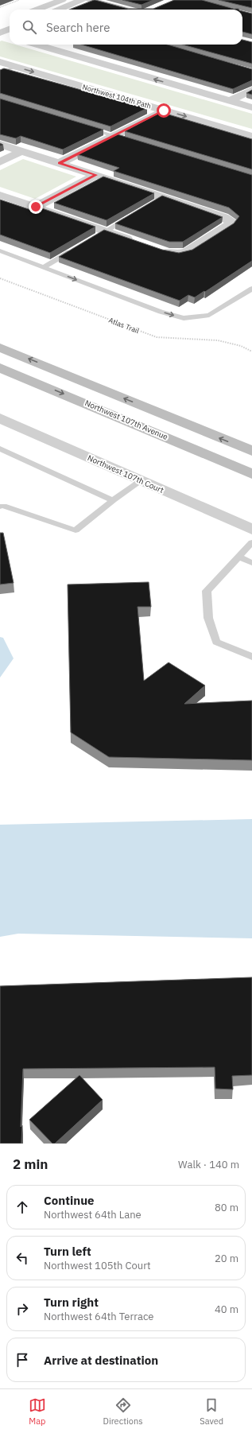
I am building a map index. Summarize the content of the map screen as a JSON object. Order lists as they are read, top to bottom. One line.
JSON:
{"streets":{"main road":["Northwest 107th Avenue"],"street":["Northwest 104th Path","Northwest 107th Court"],"path":["Atlas Trail"]},"page":{"search":"Search here","heading":["2 min","Walk · 140 m"],"list":[["Continue","Northwest 64th Lane","80 m"],["Turn left","Northwest 105th Court","20 m"],["Turn right","Northwest 64th Terrace","40 m"],"Arrive at destination"],"nav":["Map","Directions","Saved"]}}
